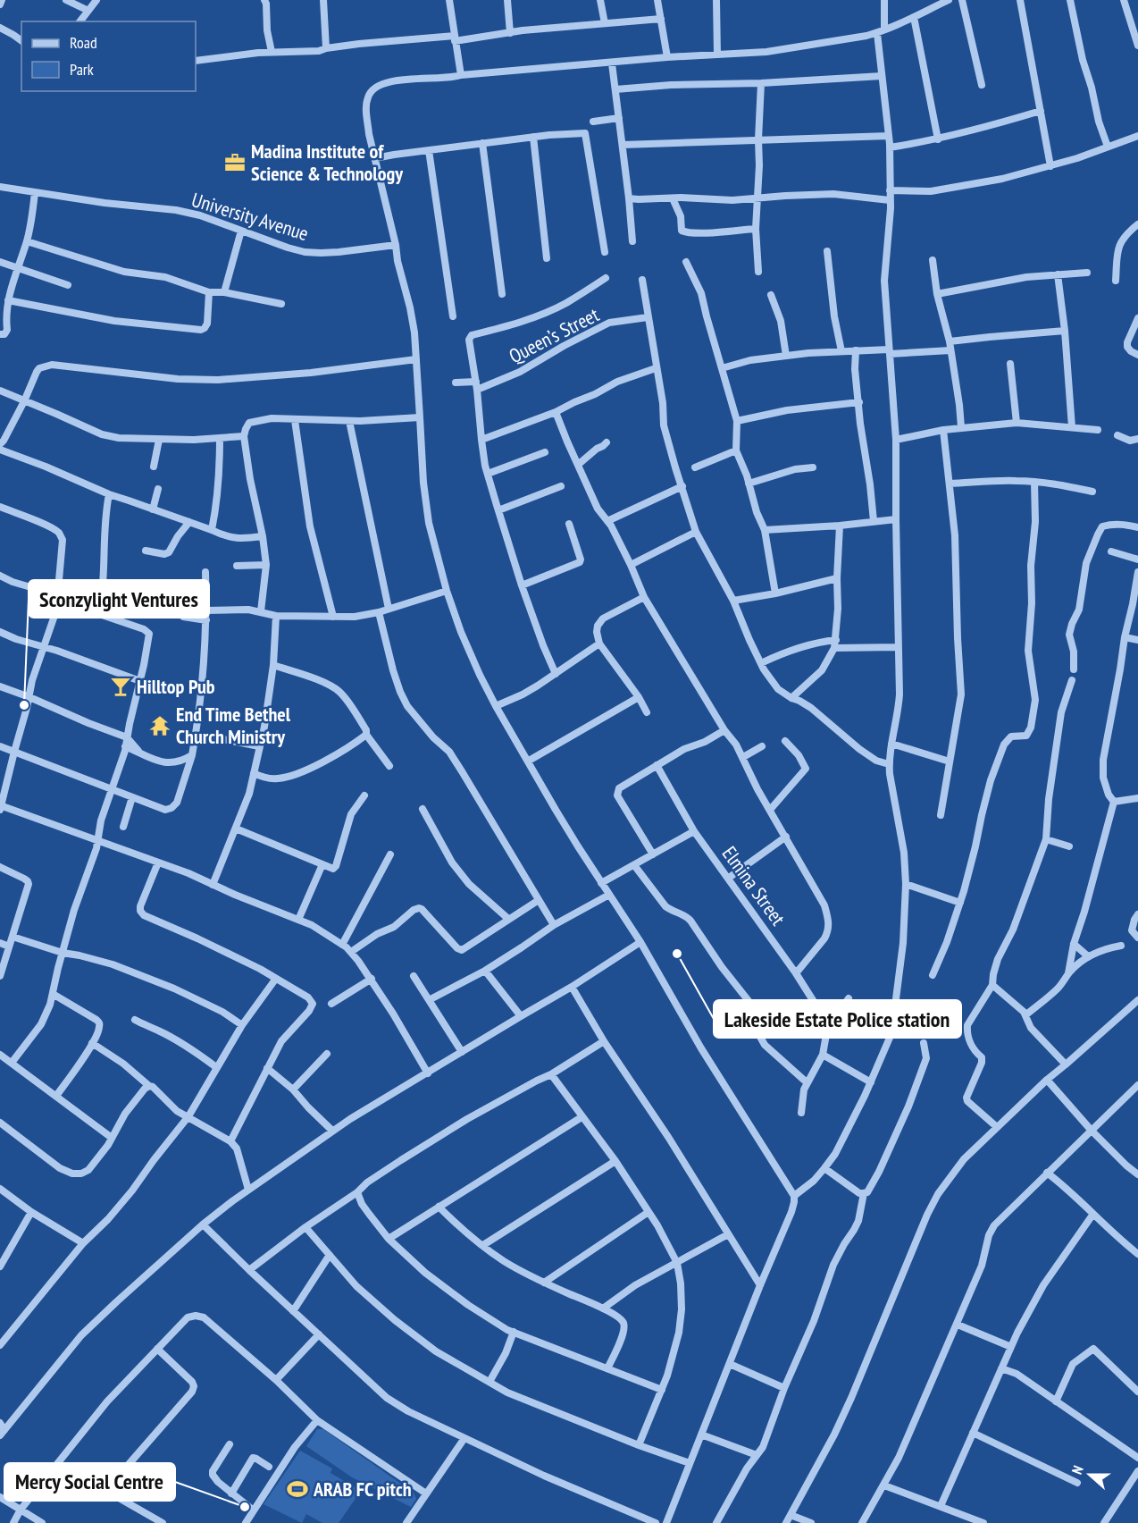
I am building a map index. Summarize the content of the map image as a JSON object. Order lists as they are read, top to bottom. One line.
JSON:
{"streets":{"street":["University Avenue","Queen’s Street","Elmina Street"]},"places":{"office":["Madina Institute of Science & Technology"],"bar":["Hilltop Pub"],"other":["Sconzylight Ventures","Lakeside Estate Police station","Mercy Social Centre"],"temple":["End Time Bethel Church Ministry"],"sports":["ARAB FC pitch"]},"legend":["Road","Park"],"north":"left"}
